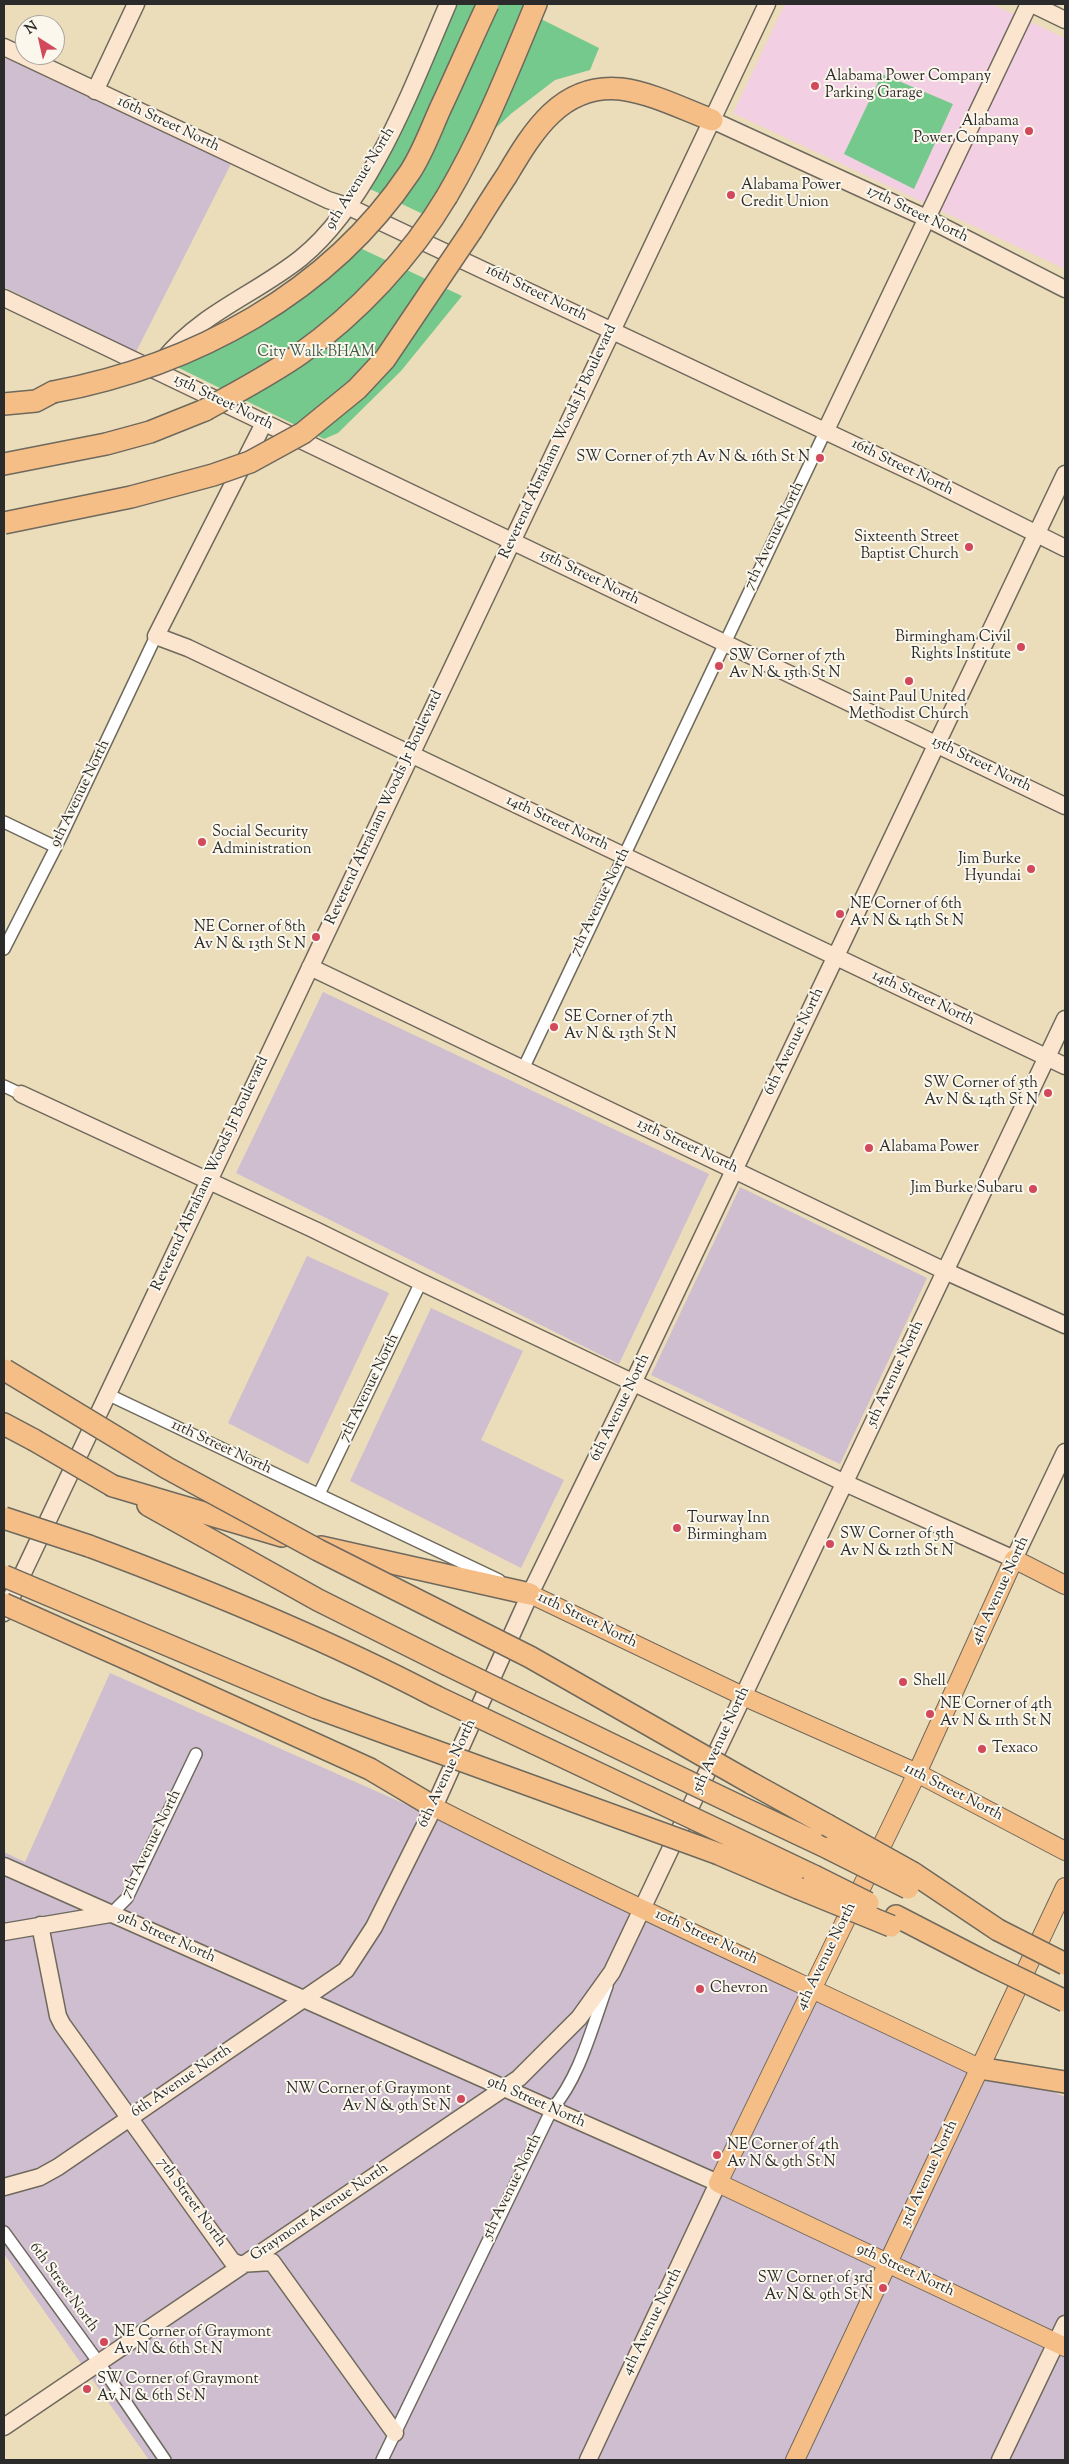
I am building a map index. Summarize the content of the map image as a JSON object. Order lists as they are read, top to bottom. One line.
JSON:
{"streets":{"main road":["11th Street North","4th Avenue North","9th Street North","10th Street North","3rd Avenue North"],"street":["16th Street North","9th Avenue North","17th Street North","15th Street North","Reverend Abraham Woods Jr Boulevard","7th Avenue North","14th Street North","6th Avenue North","13th Street North","5th Avenue North","7th Street North","Graymont Avenue North","6th Street North"]},"crossings":[["16th Street North","9th Avenue North"],["16th Street North","Reverend Abraham Woods Jr Boulevard"],["16th Street North","7th Avenue North"],["16th Street North","6th Avenue North"],["9th Avenue North","15th Street North"],["9th Avenue North","14th Street North"],["17th Street North","Reverend Abraham Woods Jr Boulevard"],["17th Street North","7th Avenue North"],["15th Street North","Reverend Abraham Woods Jr Boulevard"],["15th Street North","7th Avenue North"],["15th Street North","6th Avenue North"],["Reverend Abraham Woods Jr Boulevard","14th Street North"],["Reverend Abraham Woods Jr Boulevard","13th Street North"],["Reverend Abraham Woods Jr Boulevard","11th Street North"],["7th Avenue North","14th Street North"],["7th Avenue North","13th Street North"],["7th Avenue North","11th Street North"],["7th Avenue North","9th Street North"],["7th Avenue North","7th Street North"],["14th Street North","6th Avenue North"],["14th Street North","5th Avenue North"],["6th Avenue North","13th Street North"],["6th Avenue North","11th Street North"],["6th Avenue North","9th Street North"],["6th Avenue North","10th Street North"],["6th Avenue North","7th Street North"],["13th Street North","5th Avenue North"],["5th Avenue North","11th Street North"],["5th Avenue North","9th Street North"],["5th Avenue North","10th Street North"],["5th Avenue North","Graymont Avenue North"],["11th Street North","4th Avenue North"],["4th Avenue North","9th Street North"],["4th Avenue North","10th Street North"],["9th Street North","3rd Avenue North"],["9th Street North","Graymont Avenue North"],["10th Street North","3rd Avenue North"],["7th Street North","Graymont Avenue North"],["Graymont Avenue North","6th Street North"]],"parks":["City Walk BHAM"],"places":["Alabama Power Company Parking Garage","Alabama Power Company","Alabama Power Credit Union","SW Corner of 7th Av N & 16th St N","Sixteenth Street Baptist Church","Birmingham Civil Rights Institute","SW Corner of 7th Av N & 15th St N","Saint Paul United Methodist Church","Social Security Administration","Jim Burke Hyundai","NE Corner of 6th Av N & 14th St N","NE Corner of 8th Av N & 13th St N","SE Corner of 7th Av N & 13th St N","SW Corner of 5th Av N & 14th St N","Alabama Power","Jim Burke Subaru","Tourway Inn Birmingham","SW Corner of 5th Av N & 12th St N","Shell","NE Corner of 4th Av N & 11th St N","Texaco","Chevron","NW Corner of Graymont Av N & 9th St N","NE Corner of 4th Av N & 9th St N","SW Corner of 3rd Av N & 9th St N","NE Corner of Graymont Av N & 6th St N","SW Corner of Graymont Av N & 6th St N"],"north":"top left"}
